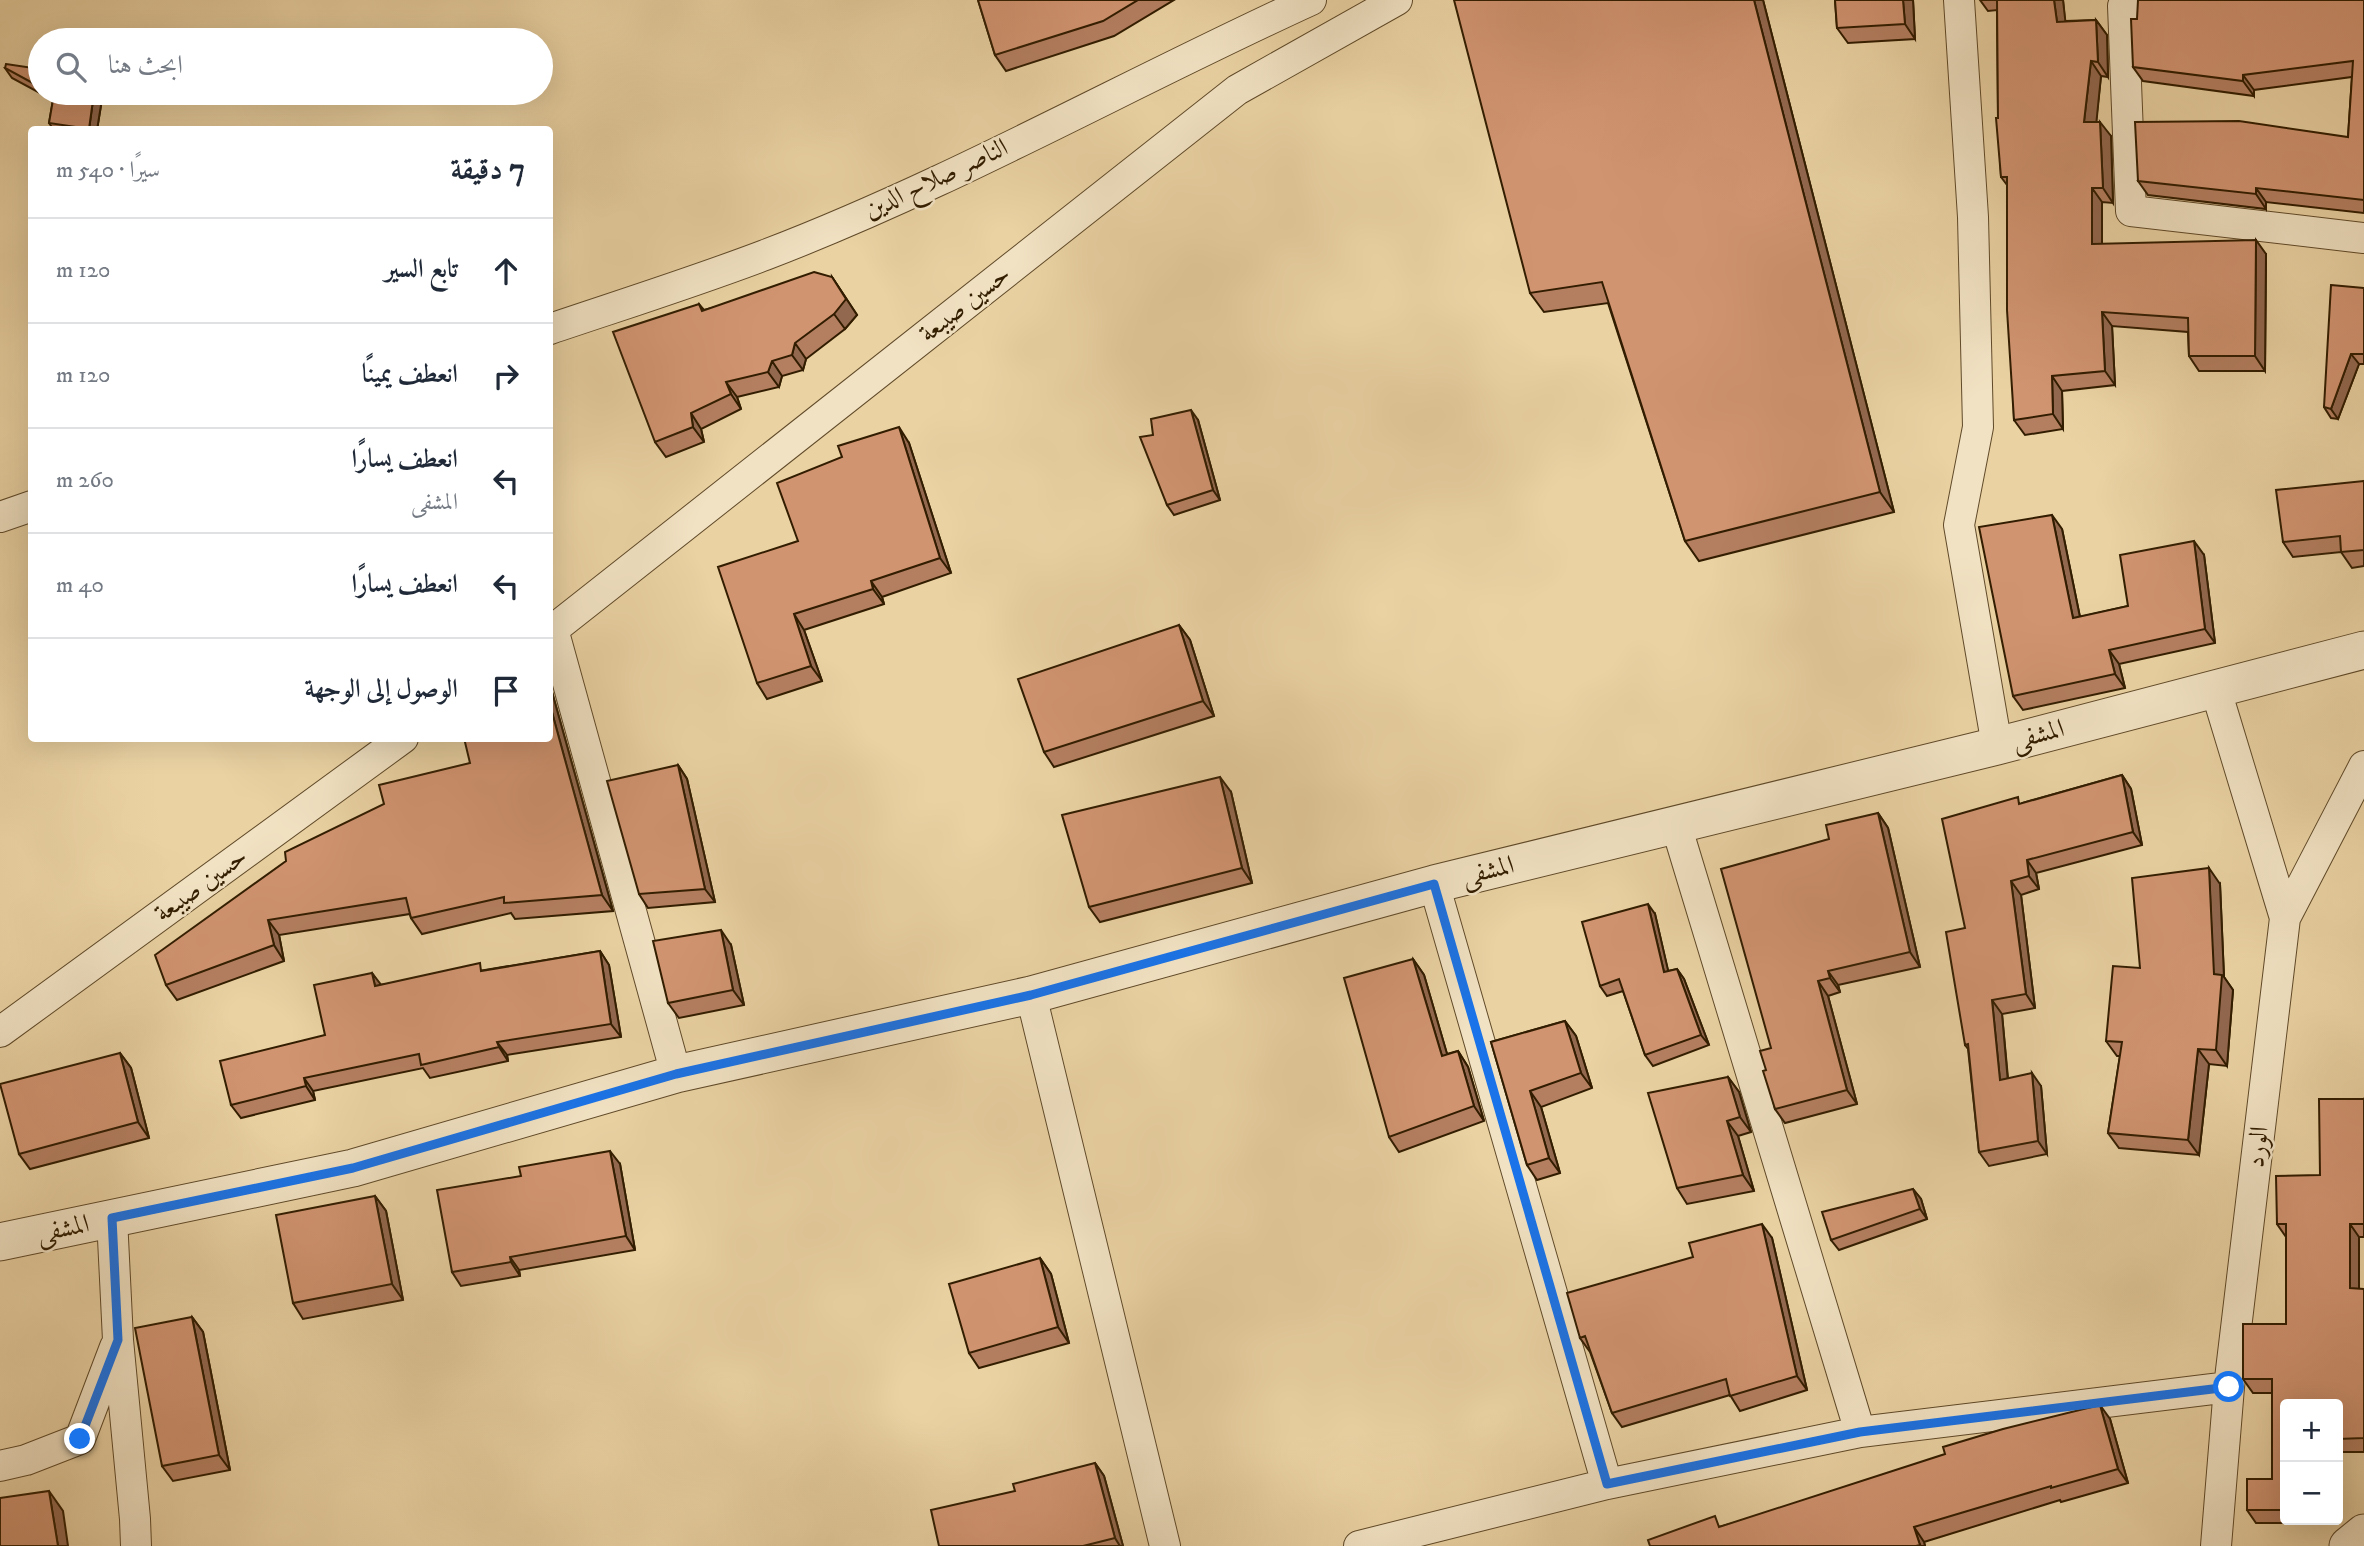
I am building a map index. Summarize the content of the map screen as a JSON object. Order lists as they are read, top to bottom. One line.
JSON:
{"streets":{"street":["الناصر صلاح الدين","حسين صيبعة","المشفى","الورد"]},"page":{"search":"ابحث هنا","heading":["7 دقيقة","سيرًا · 540 m"],"list":[["تابع السير","120 m"],["انعطف يمينًا","120 m"],["انعطف يسارًا","المشفى","260 m"],["انعطف يسارًا","40 m"],"الوصول إلى الوجهة"],"map_buttons":["+","−"]}}
